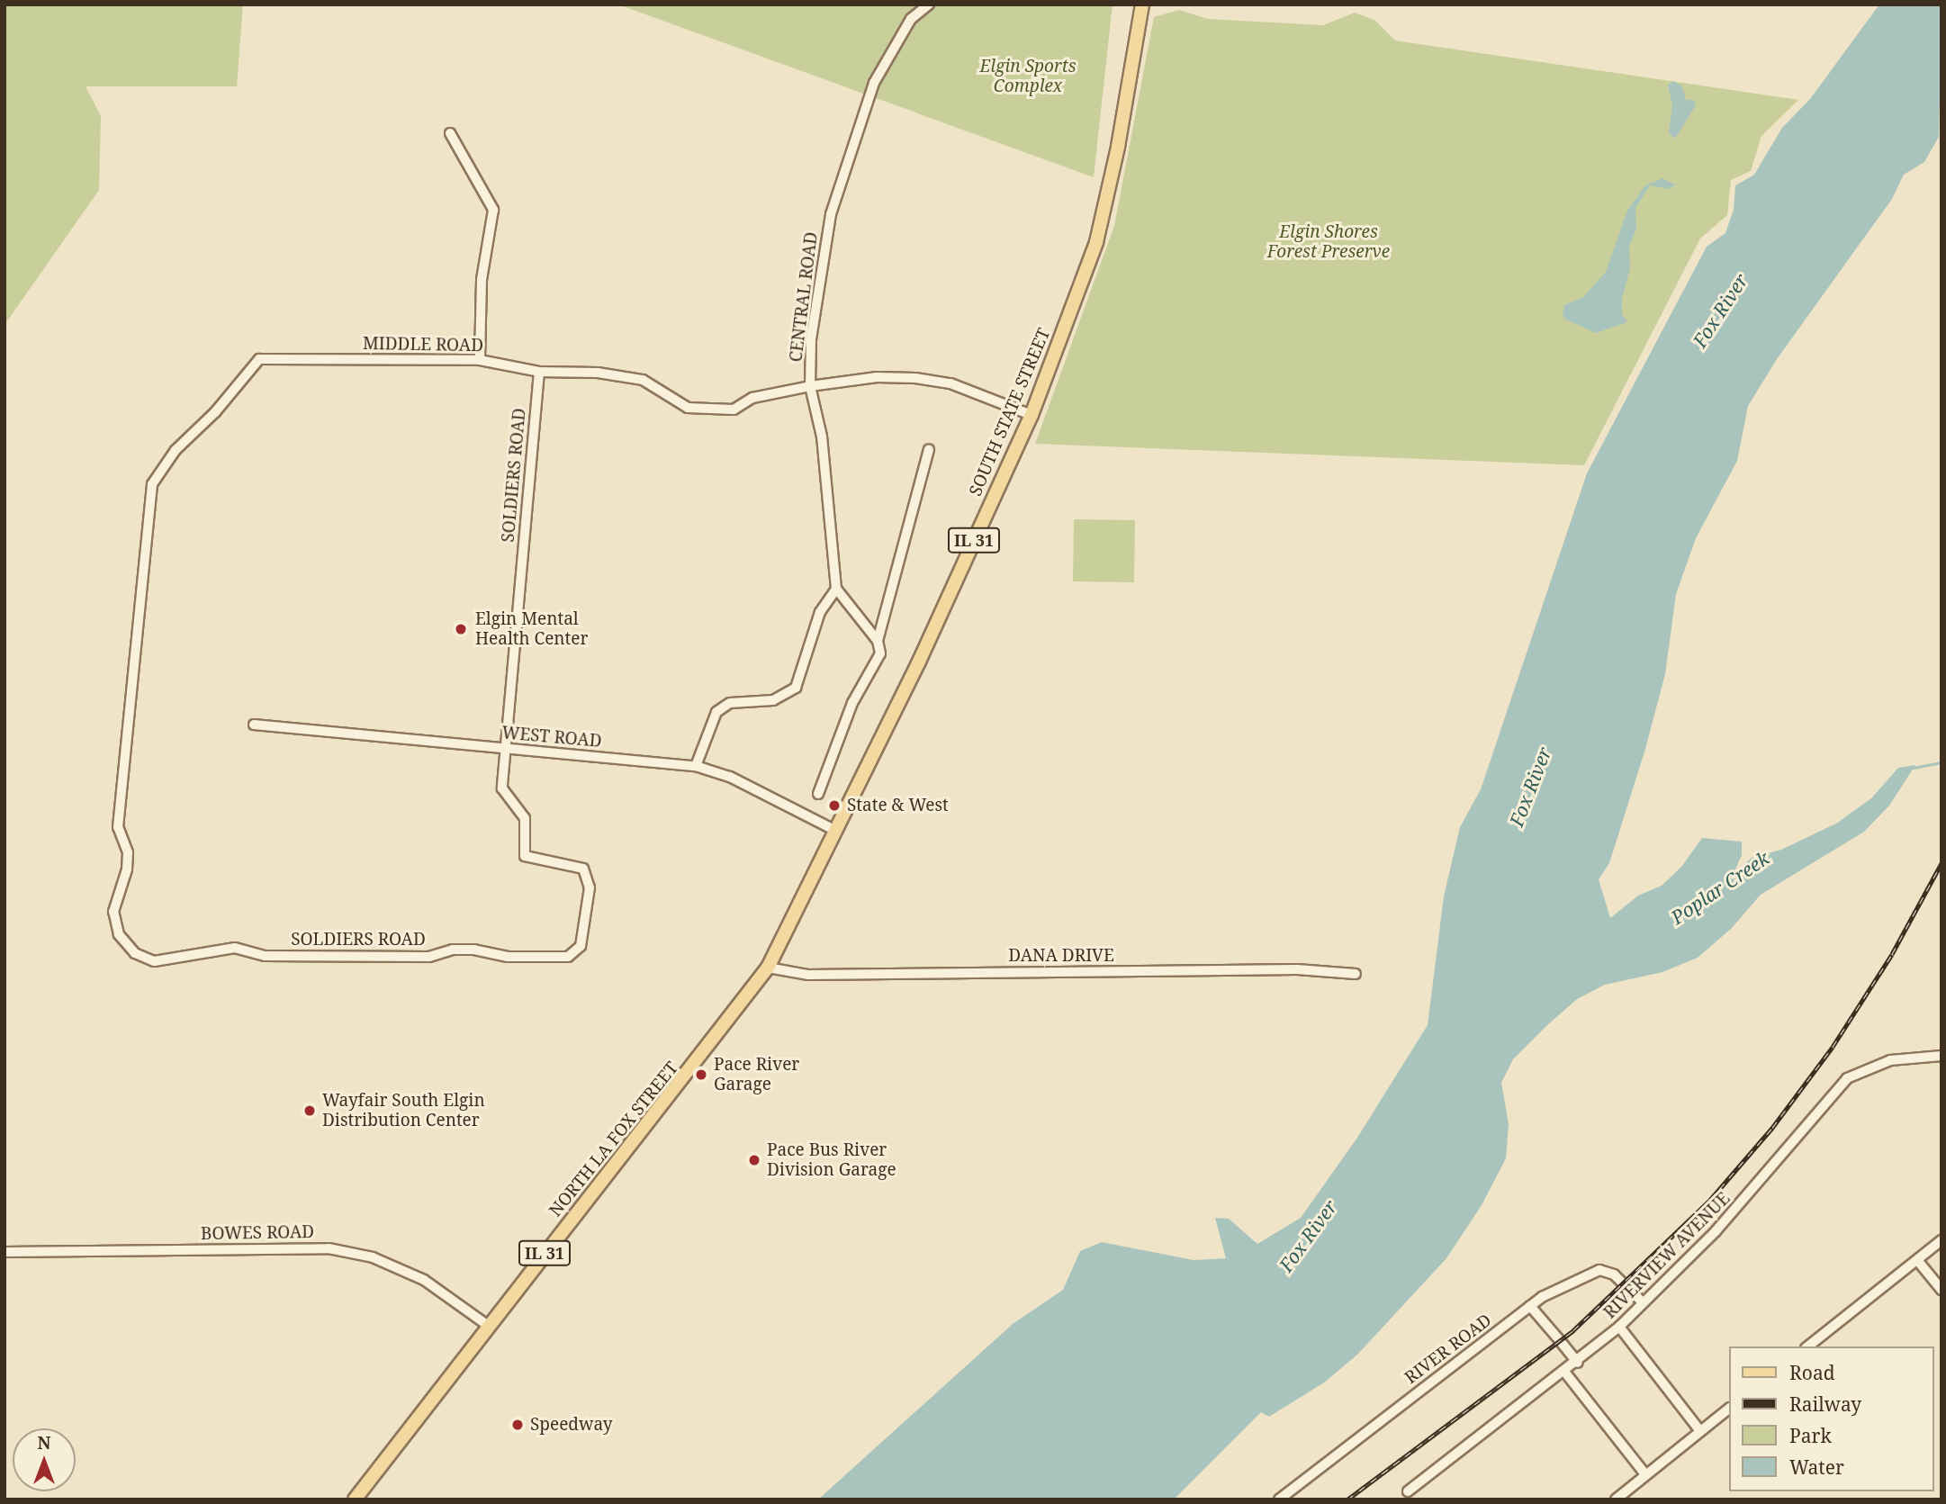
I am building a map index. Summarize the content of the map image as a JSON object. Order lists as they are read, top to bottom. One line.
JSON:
{"streets":{"main road":["SOUTH STATE STREET","IL 31","NORTH LA FOX STREET"],"street":["CENTRAL ROAD","MIDDLE ROAD","SOLDIERS ROAD","WEST ROAD","DANA DRIVE","BOWES ROAD","RIVERVIEW AVENUE","RIVER ROAD"]},"crossings":[["CENTRAL ROAD","MIDDLE ROAD"],["MIDDLE ROAD","SOUTH STATE STREET"],["MIDDLE ROAD","SOLDIERS ROAD"],["SOUTH STATE STREET","WEST ROAD"],["SOUTH STATE STREET","DANA DRIVE"],["SOUTH STATE STREET","NORTH LA FOX STREET"],["SOLDIERS ROAD","WEST ROAD"],["NORTH LA FOX STREET","BOWES ROAD"],["RIVERVIEW AVENUE","RIVER ROAD"]],"water":["Fox River","Poplar Creek"],"parks":["Elgin Sports Complex","Elgin Shores Forest Preserve"],"places":["Elgin Mental Health Center","State & West","Pace River Garage","Wayfair South Elgin Distribution Center","Pace Bus River Division Garage","Speedway"],"legend":["Road","Railway","Park","Water"],"north":"top"}
